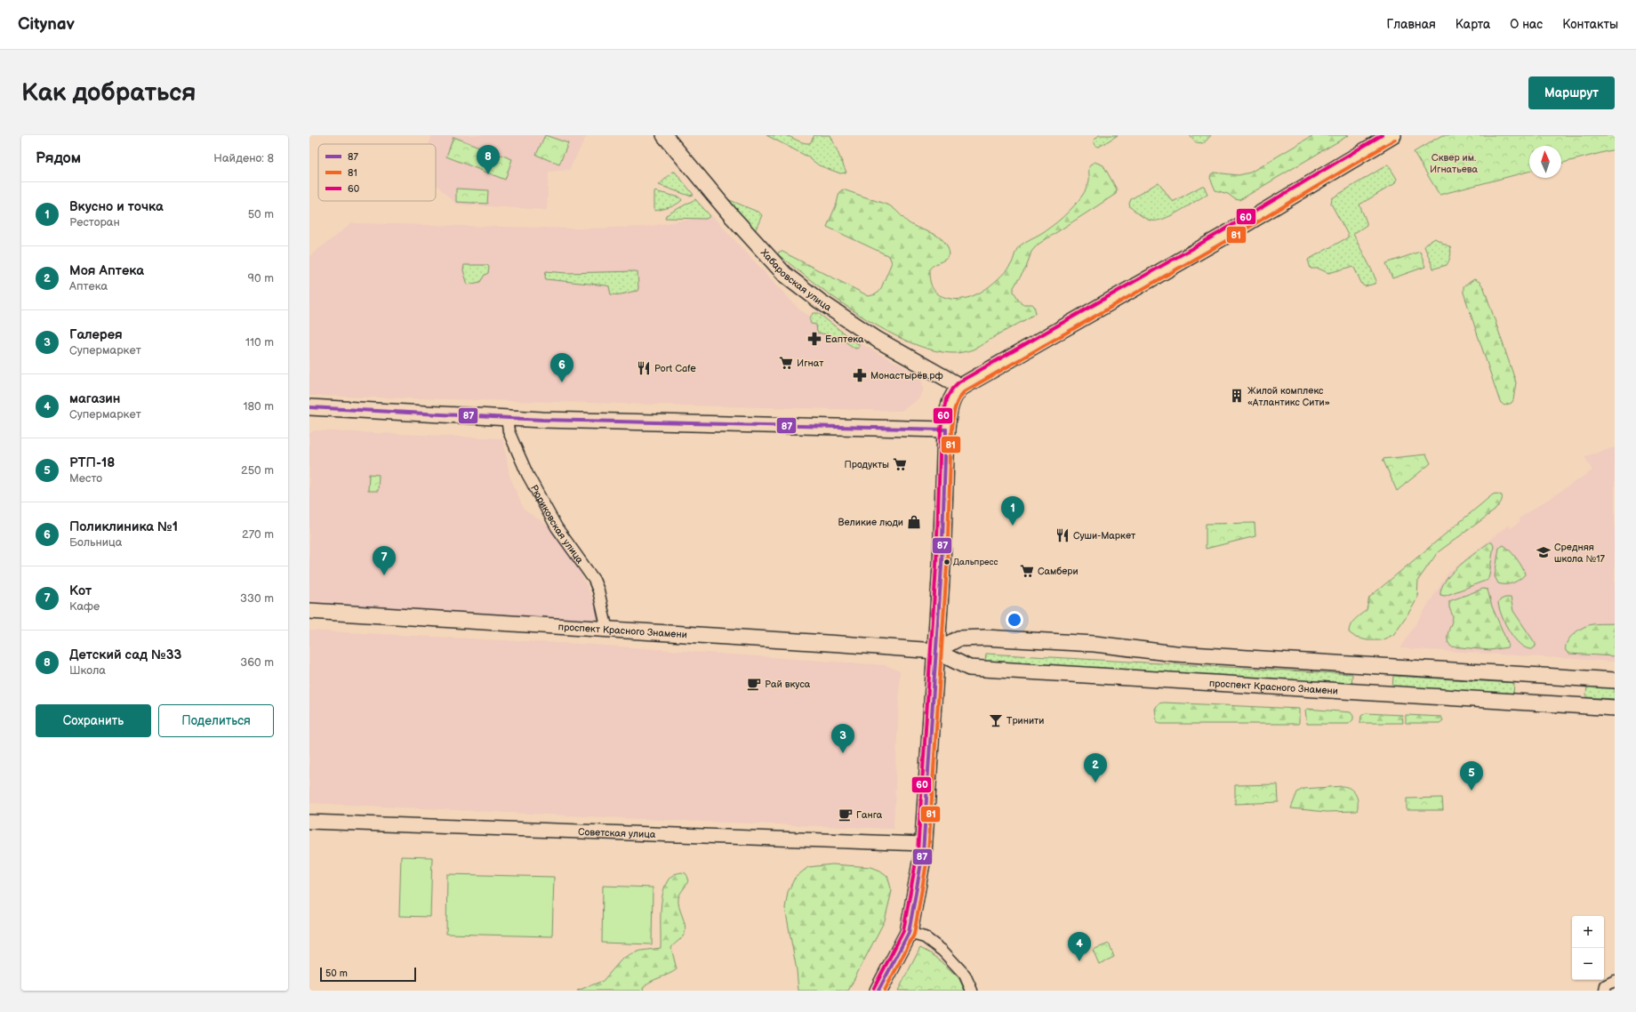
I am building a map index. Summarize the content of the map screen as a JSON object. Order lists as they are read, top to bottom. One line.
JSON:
{"streets":{"main road":["Хабаровская улица","проспект Красного Знамени"],"street":["Рюриковская улица","Советская улица"]},"crossings":[["Рюриковская улица","проспект Красного Знамени"]],"parks":["Cквер им. Игнатьева"],"places":{"pharmacy":["Еаптека","Монастырёв.рф"],"supermarket":["Игнат","Продукты","Самбери"],"restaurant":["Port Cafe","Суши-Маркет"],"building":["Жилой комплекс «Атлантикс Сити»"],"shop":["Великие люди"],"school or university":["Средняя школа №17"],"other":["Дальпресс"],"cafe":["Рай вкуса","Ганга"],"bar":["Тринити"]},"lines":["transit line 60","transit line 81","transit line 87"],"legend":["87","81","60"],"scale_bar":"50 m","north":"top","page":{"header":"Citynav","nav":["Главная","Карта","О нас","Контакты"],"buttons":["Маршрут",["Сохранить","Поделиться"]],"title":"Как добраться","heading":["Рядом","Найдено: 8"],"pins":["8","6","1","7","3","2","5","4"],"list":[{"mark":"1","name":"Вкусно и точка","note":"Ресторан","value":"50 m"},{"mark":"2","name":"Моя Аптека","note":"Аптека","value":"90 m"},{"mark":"3","name":"Галерея","note":"Супермаркет","value":"110 m"},{"mark":"4","name":"магазин","note":"Супермаркет","value":"180 m"},{"mark":"5","name":"РТП-18","note":"Место","value":"250 m"},{"mark":"6","name":"Поликлиника №1","note":"Больница","value":"270 m"},{"mark":"7","name":"Кот","note":"Кафе","value":"330 m"},{"mark":"8","name":"Детский сад №33","note":"Школа","value":"360 m"}],"map_buttons":["+","−"],"scale":"50 m"}}
